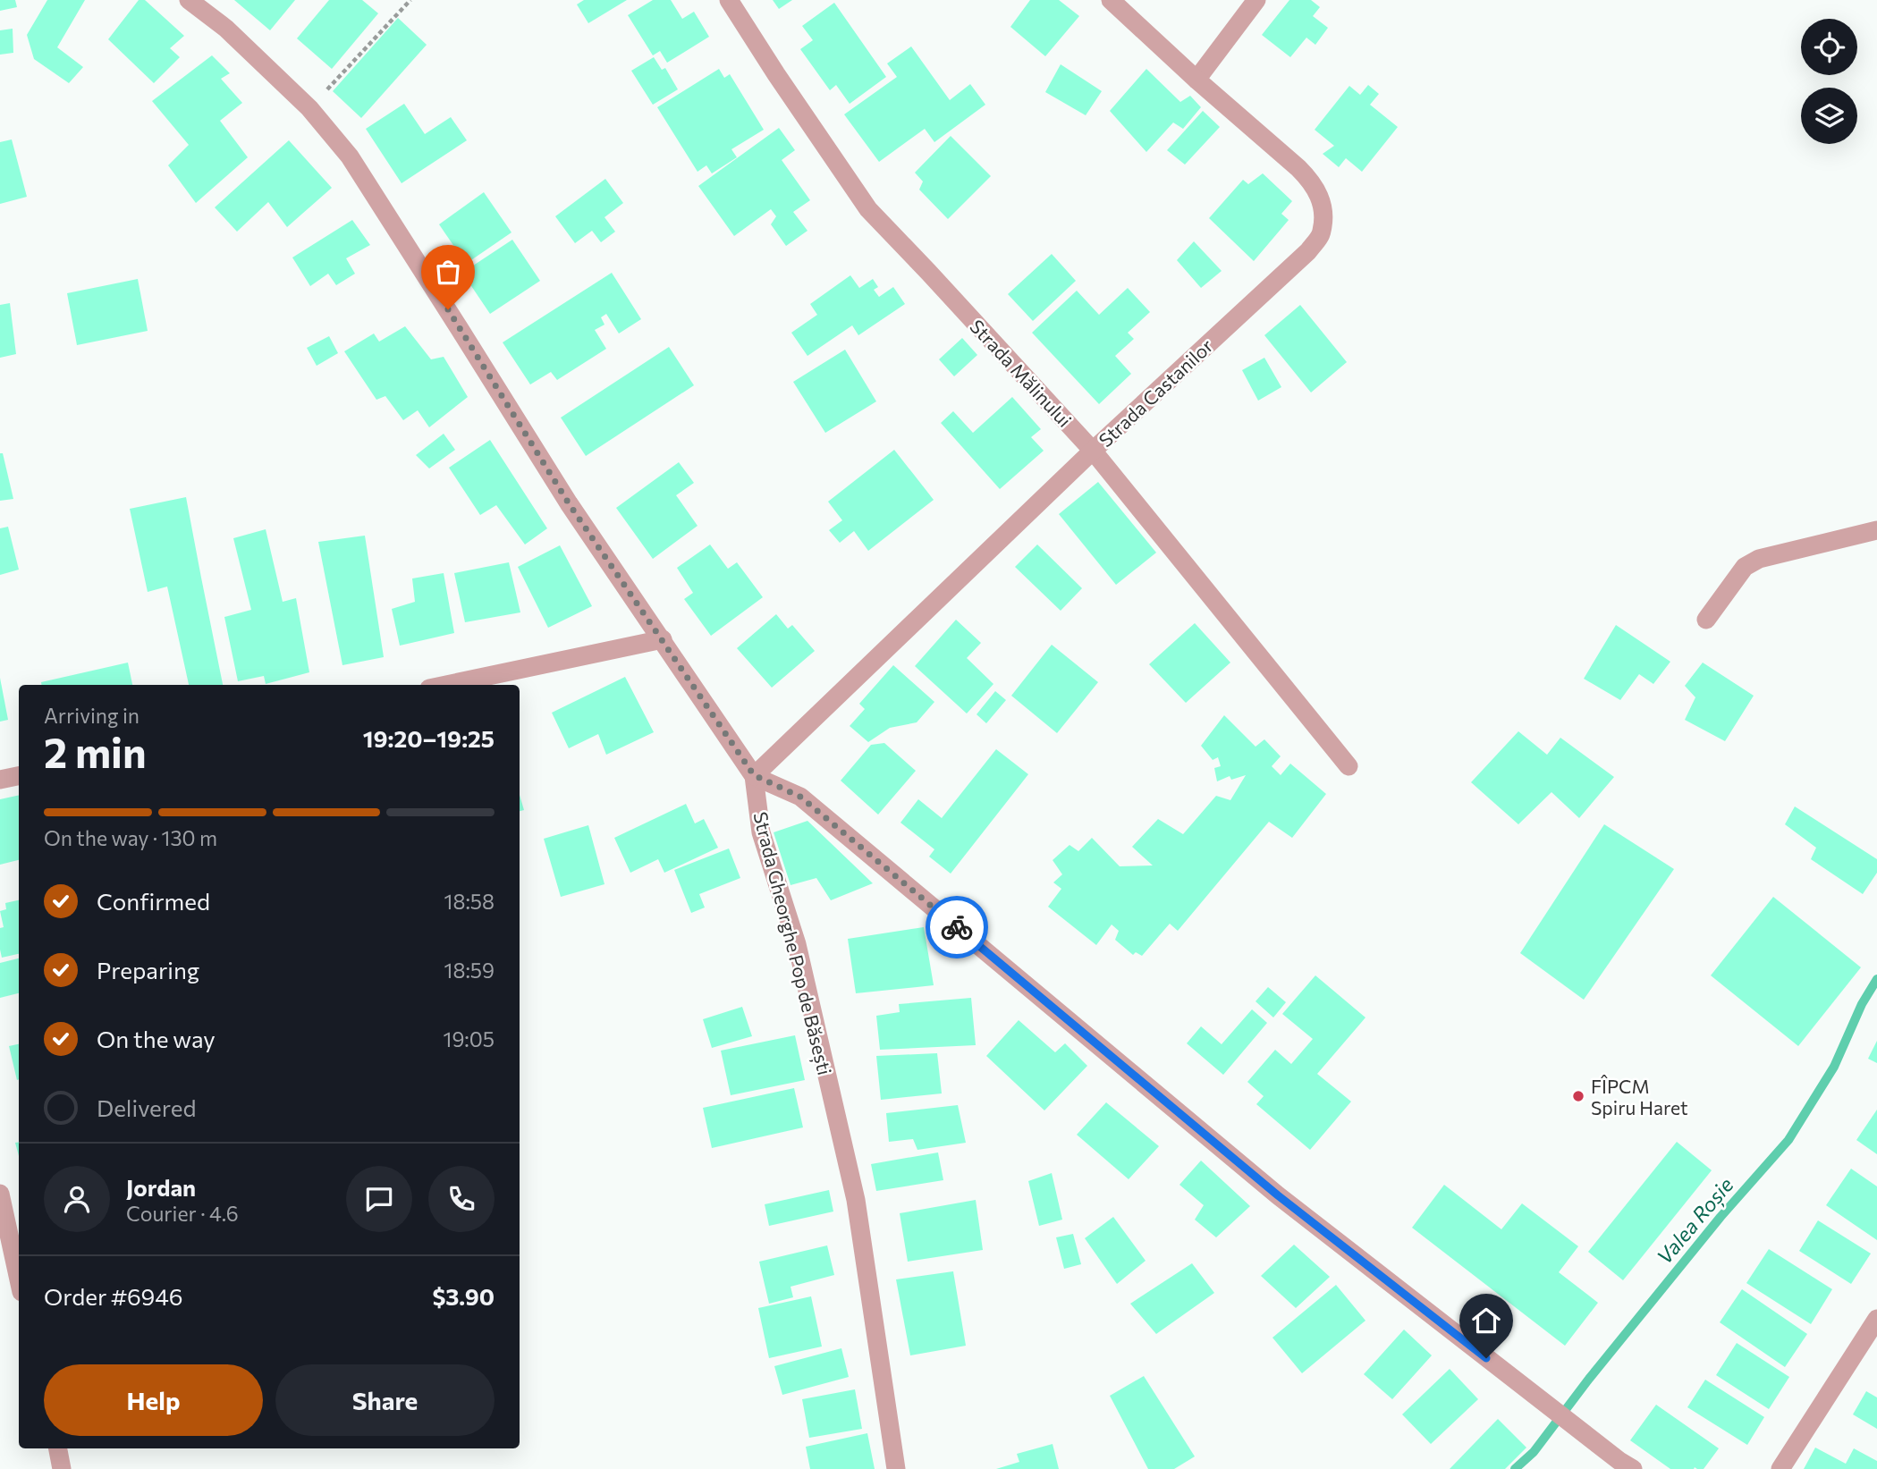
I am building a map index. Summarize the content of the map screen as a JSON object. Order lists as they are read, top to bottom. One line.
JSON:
{"streets":{"street":["Strada Mălinului","Strada Castanilor","Strada Gheorghe Pop de Băsești"]},"crossings":[["Strada Mălinului","Strada Castanilor"],["Strada Castanilor","Strada Gheorghe Pop de Băsești"]],"water":["Valea Roșie"],"places":["FÎPCM Spiru Haret"],"page":{"heading":["2 min","Arriving in","19:20–19:25"],"panel":["Jordan","Courier · 4.6","Order #6946","$3.90"],"bar":"On the way · 130 m","list":[["Confirmed","18:58"],["Preparing","18:59"],["On the way","19:05"],"Delivered"],"buttons":["Help","Share"]}}
